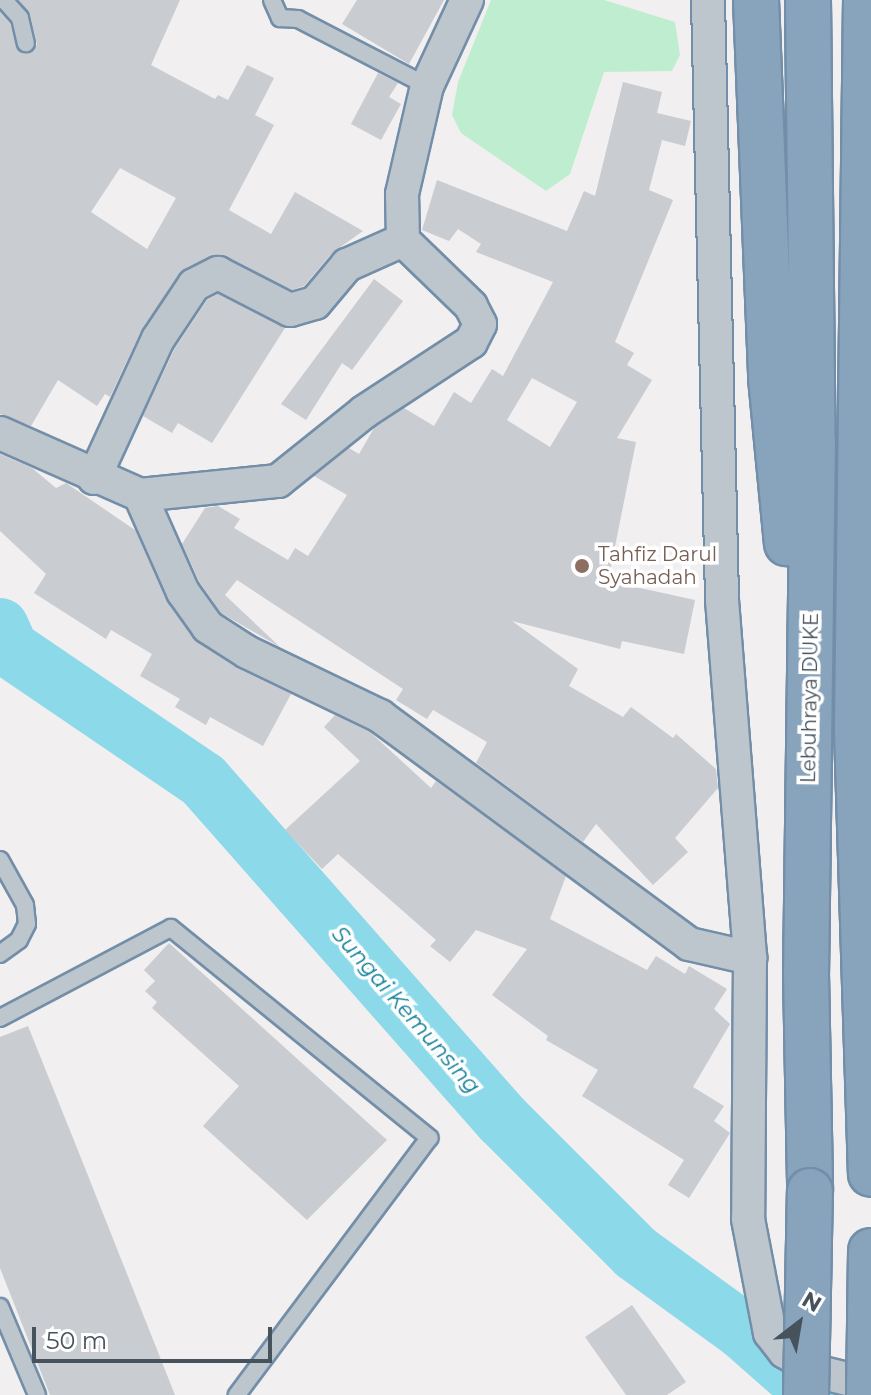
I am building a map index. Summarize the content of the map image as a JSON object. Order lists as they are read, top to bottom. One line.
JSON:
{"streets":{"highway":["Lebuhraya DUKE"]},"water":["Sungai Kemunsing"],"places":["Tahfiz Darul Syahadah"],"scale_bar":"50 m","north":"top right"}
